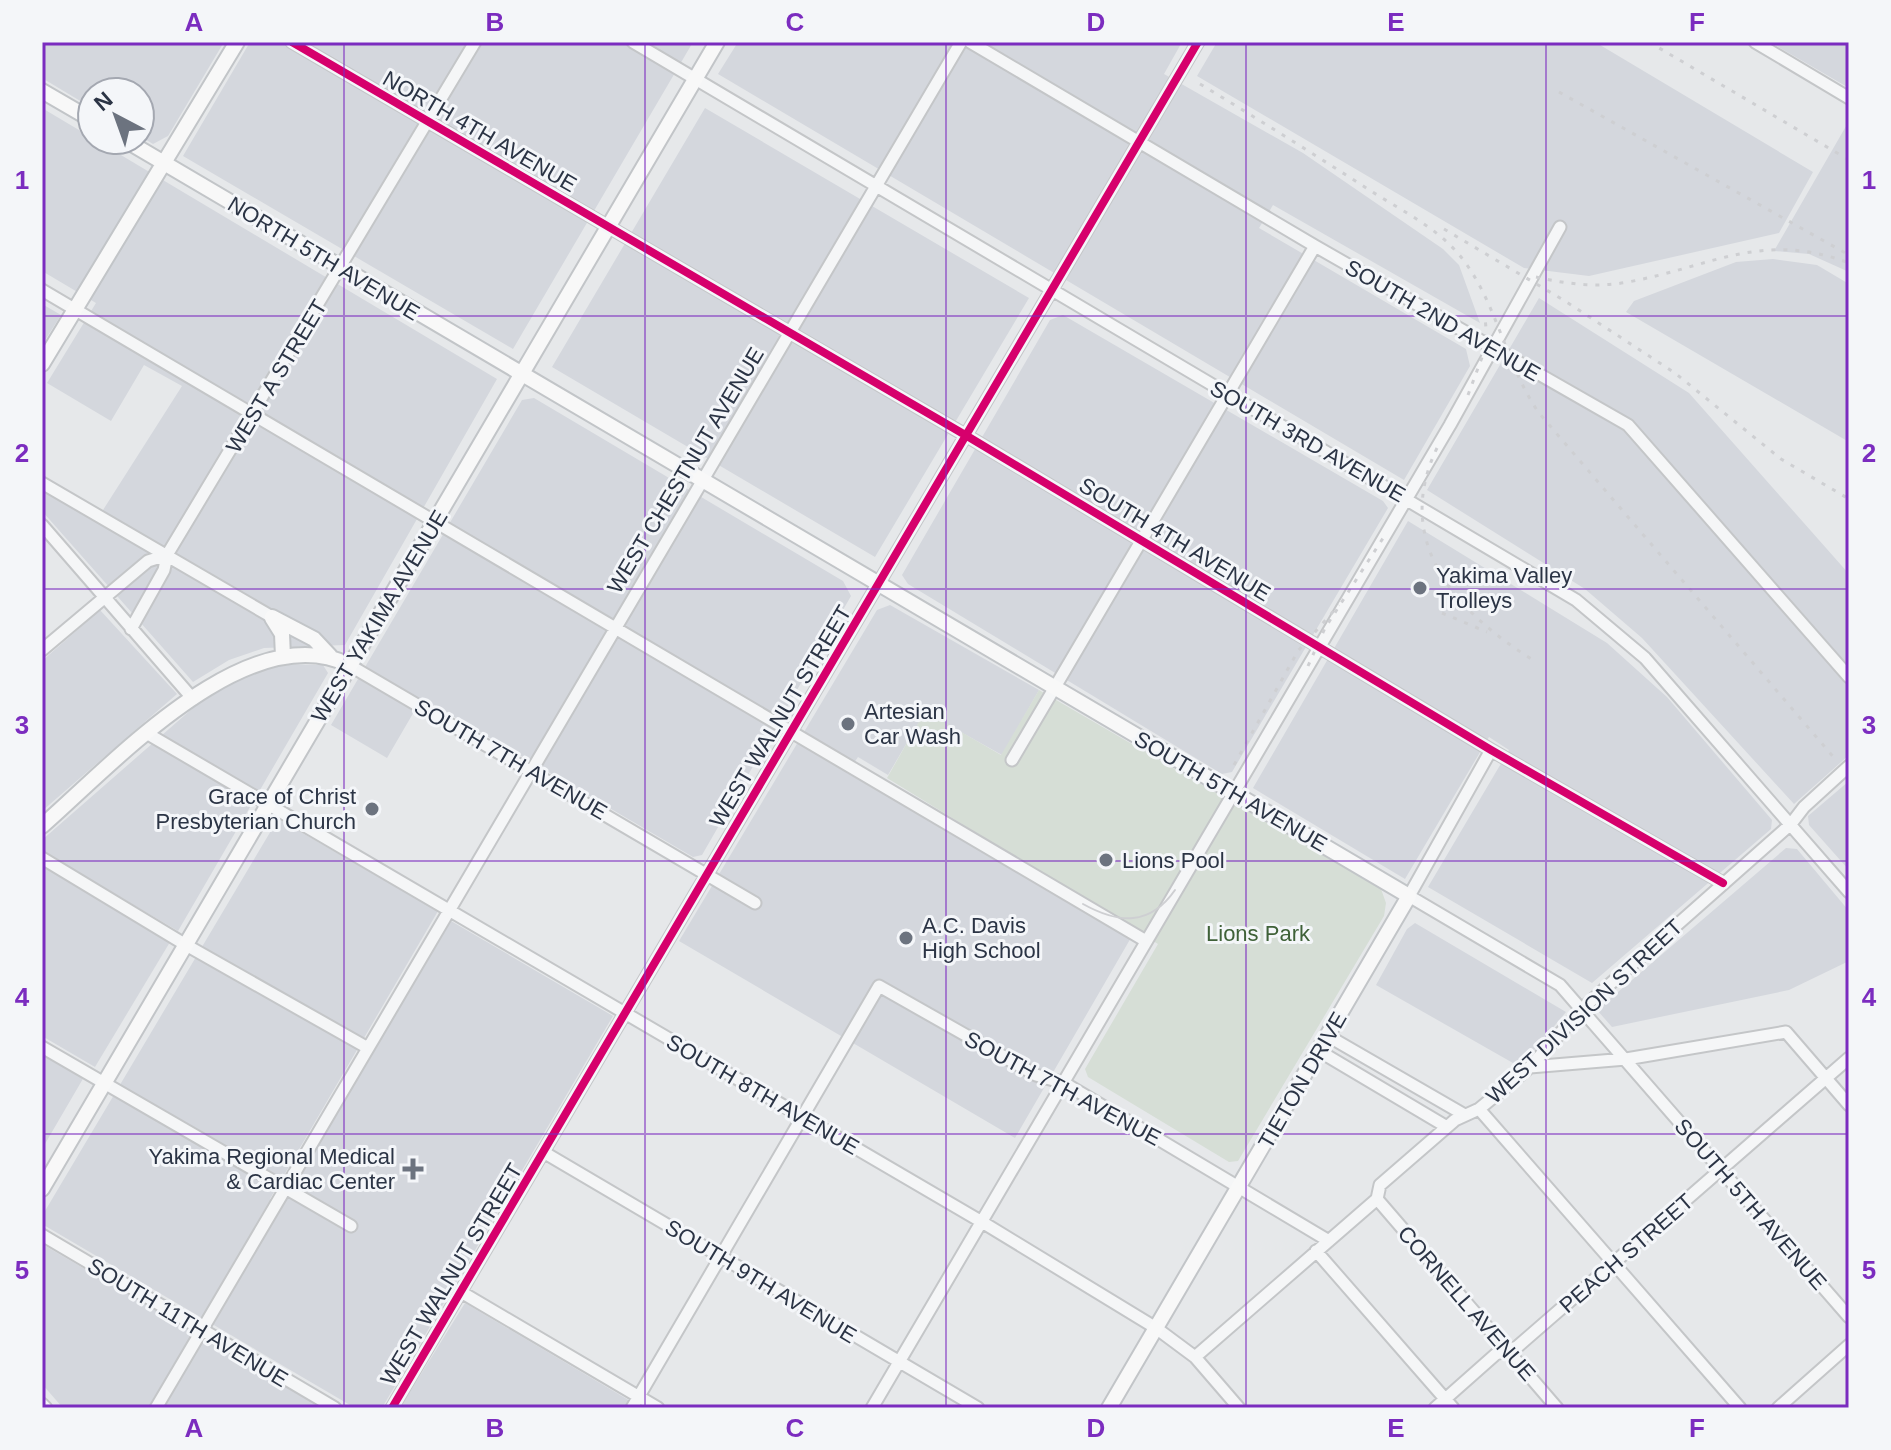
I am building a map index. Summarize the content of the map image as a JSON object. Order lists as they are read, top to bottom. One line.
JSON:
{"streets":{"main road":["NORTH 5TH AVENUE","WEST YAKIMA AVENUE","SOUTH 5TH AVENUE","TIETON DRIVE"],"street":["NORTH 4TH AVENUE","SOUTH 2ND AVENUE","WEST A STREET","SOUTH 3RD AVENUE","WEST CHESTNUT AVENUE","SOUTH 4TH AVENUE","WEST WALNUT STREET","SOUTH 7TH AVENUE","WEST DIVISION STREET","SOUTH 8TH AVENUE","PEACH STREET","SOUTH 9TH AVENUE","CORNELL AVENUE","SOUTH 11TH AVENUE"]},"crossings":[["NORTH 4TH AVENUE","WEST A STREET"],["NORTH 4TH AVENUE","SOUTH 4TH AVENUE"],["NORTH 4TH AVENUE","WEST YAKIMA AVENUE"],["NORTH 5TH AVENUE","WEST A STREET"],["NORTH 5TH AVENUE","WEST YAKIMA AVENUE"],["NORTH 5TH AVENUE","SOUTH 5TH AVENUE"],["SOUTH 2ND AVENUE","WEST WALNUT STREET"],["SOUTH 3RD AVENUE","WEST CHESTNUT AVENUE"],["SOUTH 3RD AVENUE","WEST YAKIMA AVENUE"],["SOUTH 3RD AVENUE","WEST WALNUT STREET"],["SOUTH 3RD AVENUE","WEST DIVISION STREET"],["WEST CHESTNUT AVENUE","SOUTH 4TH AVENUE"],["WEST CHESTNUT AVENUE","SOUTH 7TH AVENUE"],["WEST CHESTNUT AVENUE","SOUTH 5TH AVENUE"],["WEST CHESTNUT AVENUE","SOUTH 8TH AVENUE"],["WEST CHESTNUT AVENUE","SOUTH 11TH AVENUE"],["SOUTH 4TH AVENUE","WEST YAKIMA AVENUE"],["SOUTH 4TH AVENUE","WEST WALNUT STREET"],["SOUTH 4TH AVENUE","WEST DIVISION STREET"],["SOUTH 4TH AVENUE","TIETON DRIVE"],["WEST YAKIMA AVENUE","SOUTH 7TH AVENUE"],["WEST YAKIMA AVENUE","SOUTH 5TH AVENUE"],["WEST YAKIMA AVENUE","SOUTH 8TH AVENUE"],["WEST WALNUT STREET","SOUTH 7TH AVENUE"],["WEST WALNUT STREET","SOUTH 5TH AVENUE"],["WEST WALNUT STREET","SOUTH 8TH AVENUE"],["WEST WALNUT STREET","SOUTH 9TH AVENUE"],["SOUTH 7TH AVENUE","WEST DIVISION STREET"],["SOUTH 7TH AVENUE","TIETON DRIVE"],["SOUTH 7TH AVENUE","SOUTH 8TH AVENUE"],["SOUTH 5TH AVENUE","WEST DIVISION STREET"],["SOUTH 5TH AVENUE","TIETON DRIVE"],["SOUTH 5TH AVENUE","PEACH STREET"],["WEST DIVISION STREET","SOUTH 8TH AVENUE"],["WEST DIVISION STREET","CORNELL AVENUE"],["TIETON DRIVE","SOUTH 8TH AVENUE"],["PEACH STREET","CORNELL AVENUE"]],"parks":["Lions Park"],"places":{"other":["Yakima Valley Trolleys","Artesian Car Wash","Grace of Christ Presbyterian Church","Lions Pool","A.C. Davis High School"],"health":["Yakima Regional Medical & Cardiac Center"]},"north":"top left","grid":{"columns":["A","B","C","D","E","F"],"rows":["1","2","3","4","5"]}}
